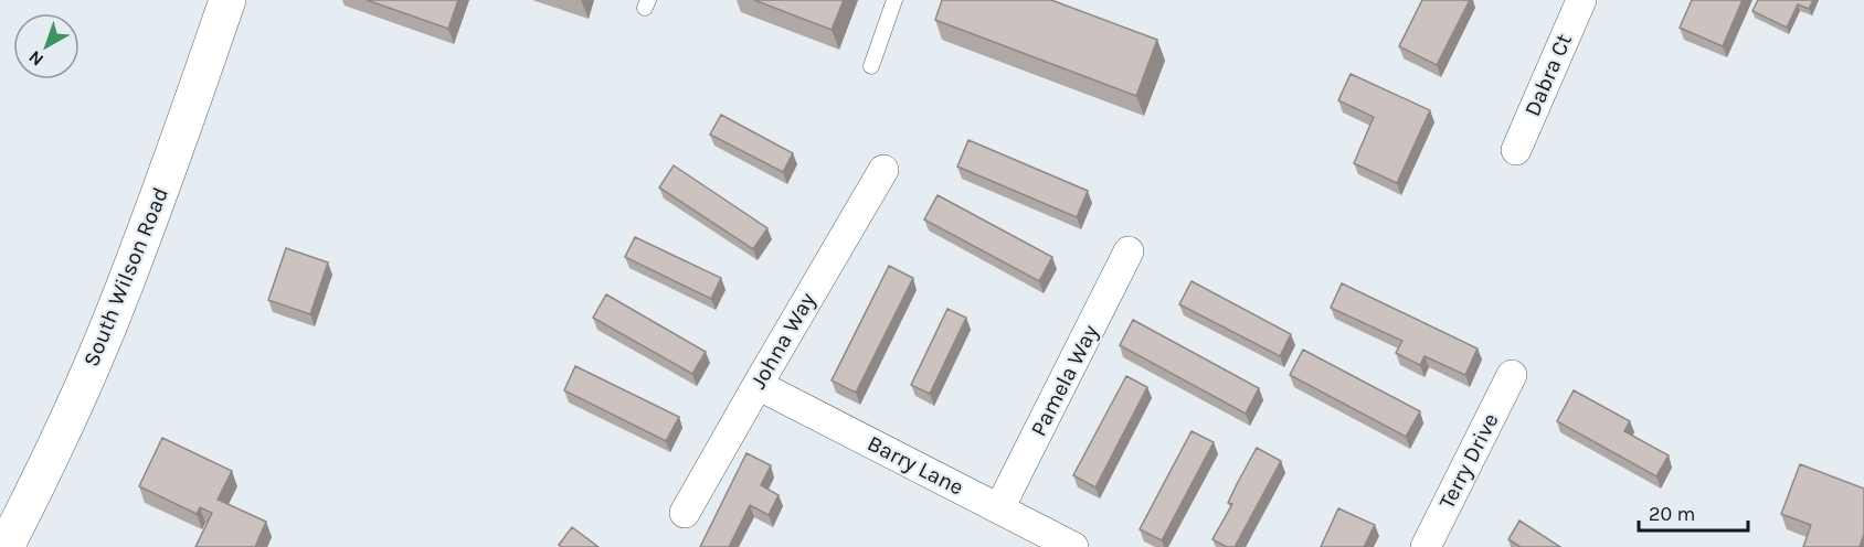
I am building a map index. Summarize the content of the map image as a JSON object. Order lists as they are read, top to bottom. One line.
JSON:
{"streets":{"main road":["South Wilson Road"],"street":["Dabra Ct","Johna Way","Pamela Way","Terry Drive","Barry Lane"]},"crossings":[["Johna Way","Barry Lane"],["Pamela Way","Barry Lane"]],"scale_bar":"20 m","north":"bottom left"}
